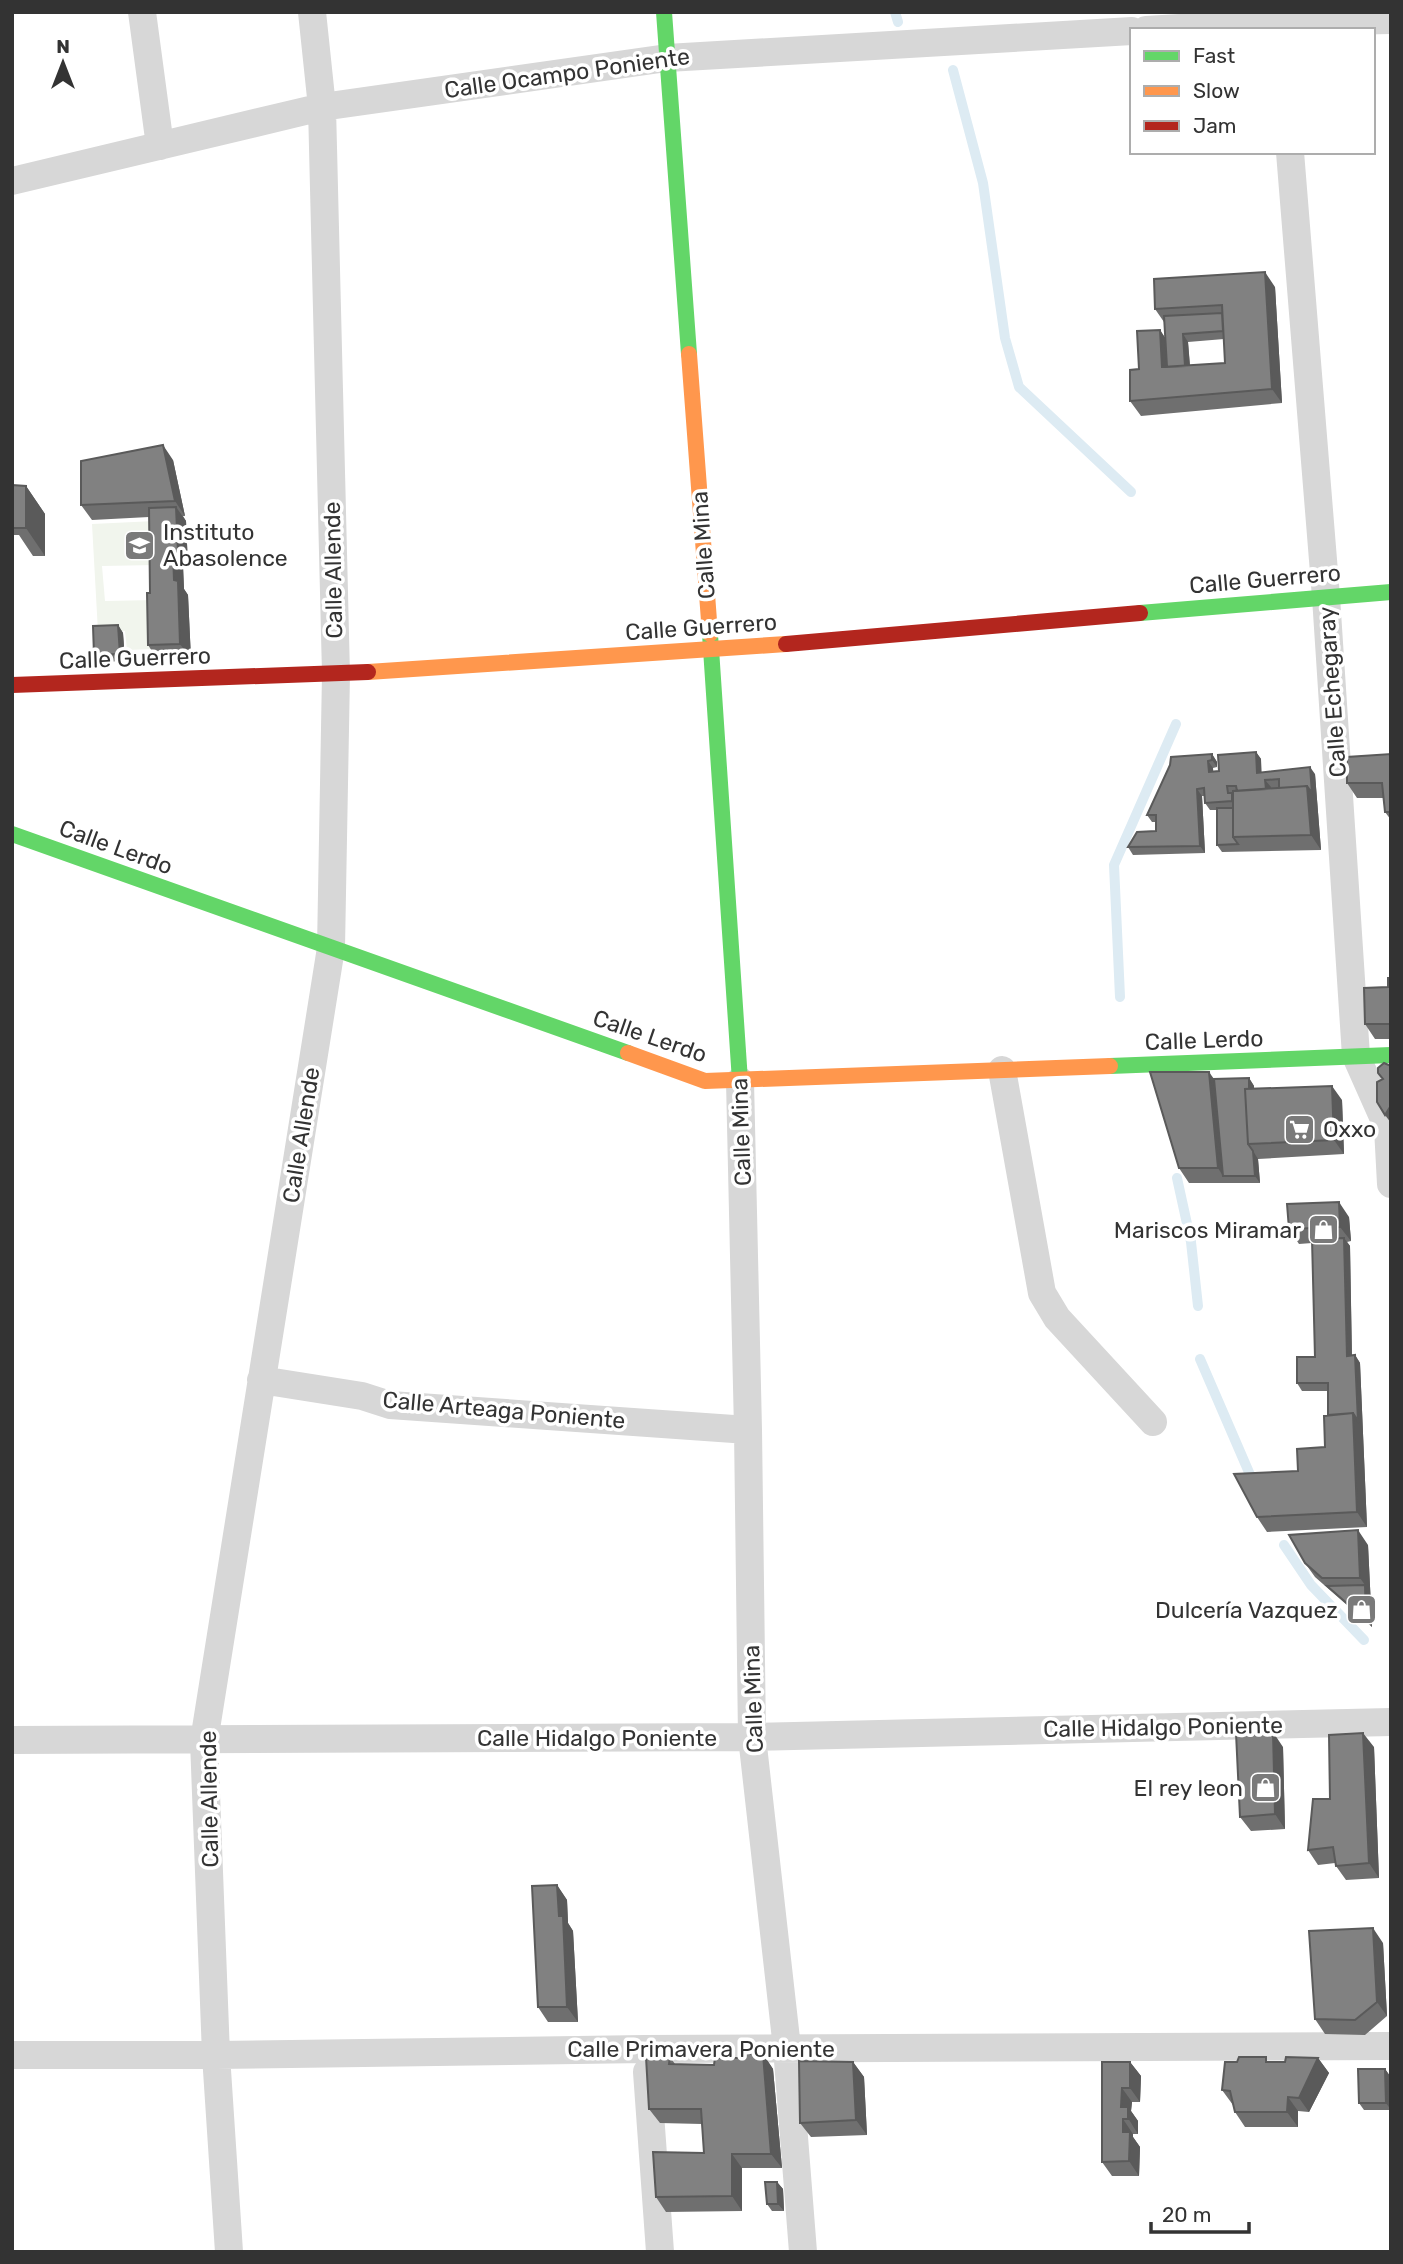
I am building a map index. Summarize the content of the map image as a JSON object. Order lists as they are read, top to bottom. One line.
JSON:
{"streets":{"street":["Calle Ocampo Poniente","Calle Mina","Calle Allende","Calle Guerrero","Calle Echegaray","Calle Lerdo","Calle Arteaga Poniente","Calle Hidalgo Poniente","Calle Primavera Poniente"]},"crossings":[["Calle Ocampo Poniente","Calle Mina"],["Calle Ocampo Poniente","Calle Allende"],["Calle Mina","Calle Guerrero"],["Calle Mina","Calle Lerdo"],["Calle Mina","Calle Arteaga Poniente"],["Calle Mina","Calle Hidalgo Poniente"],["Calle Mina","Calle Primavera Poniente"],["Calle Allende","Calle Guerrero"],["Calle Allende","Calle Lerdo"],["Calle Allende","Calle Arteaga Poniente"],["Calle Allende","Calle Hidalgo Poniente"],["Calle Allende","Calle Primavera Poniente"],["Calle Guerrero","Calle Echegaray"],["Calle Echegaray","Calle Lerdo"]],"places":{"school or university":["Instituto Abasolence"],"supermarket":["Oxxo"],"shop":["Mariscos Miramar","Dulcería Vazquez","El rey leon"]},"legend":["Fast","Slow","Jam"],"scale_bar":"20 m","north":"top"}
